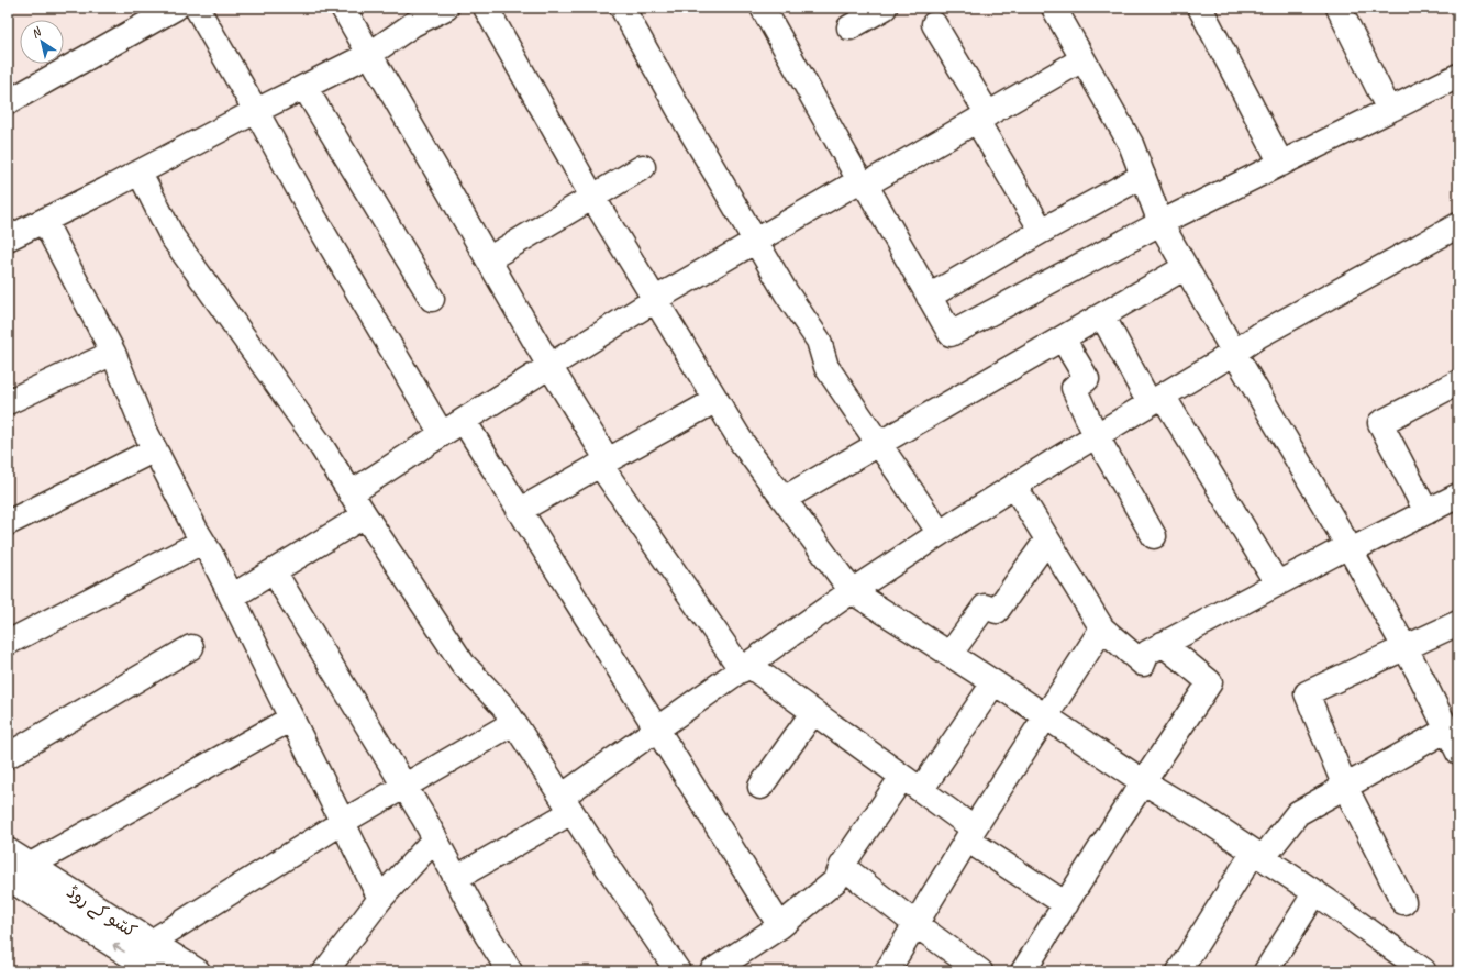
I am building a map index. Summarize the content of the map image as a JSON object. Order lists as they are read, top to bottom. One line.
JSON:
{"streets":{"street":["کسّو کے روڈ"]},"north":"top left"}
